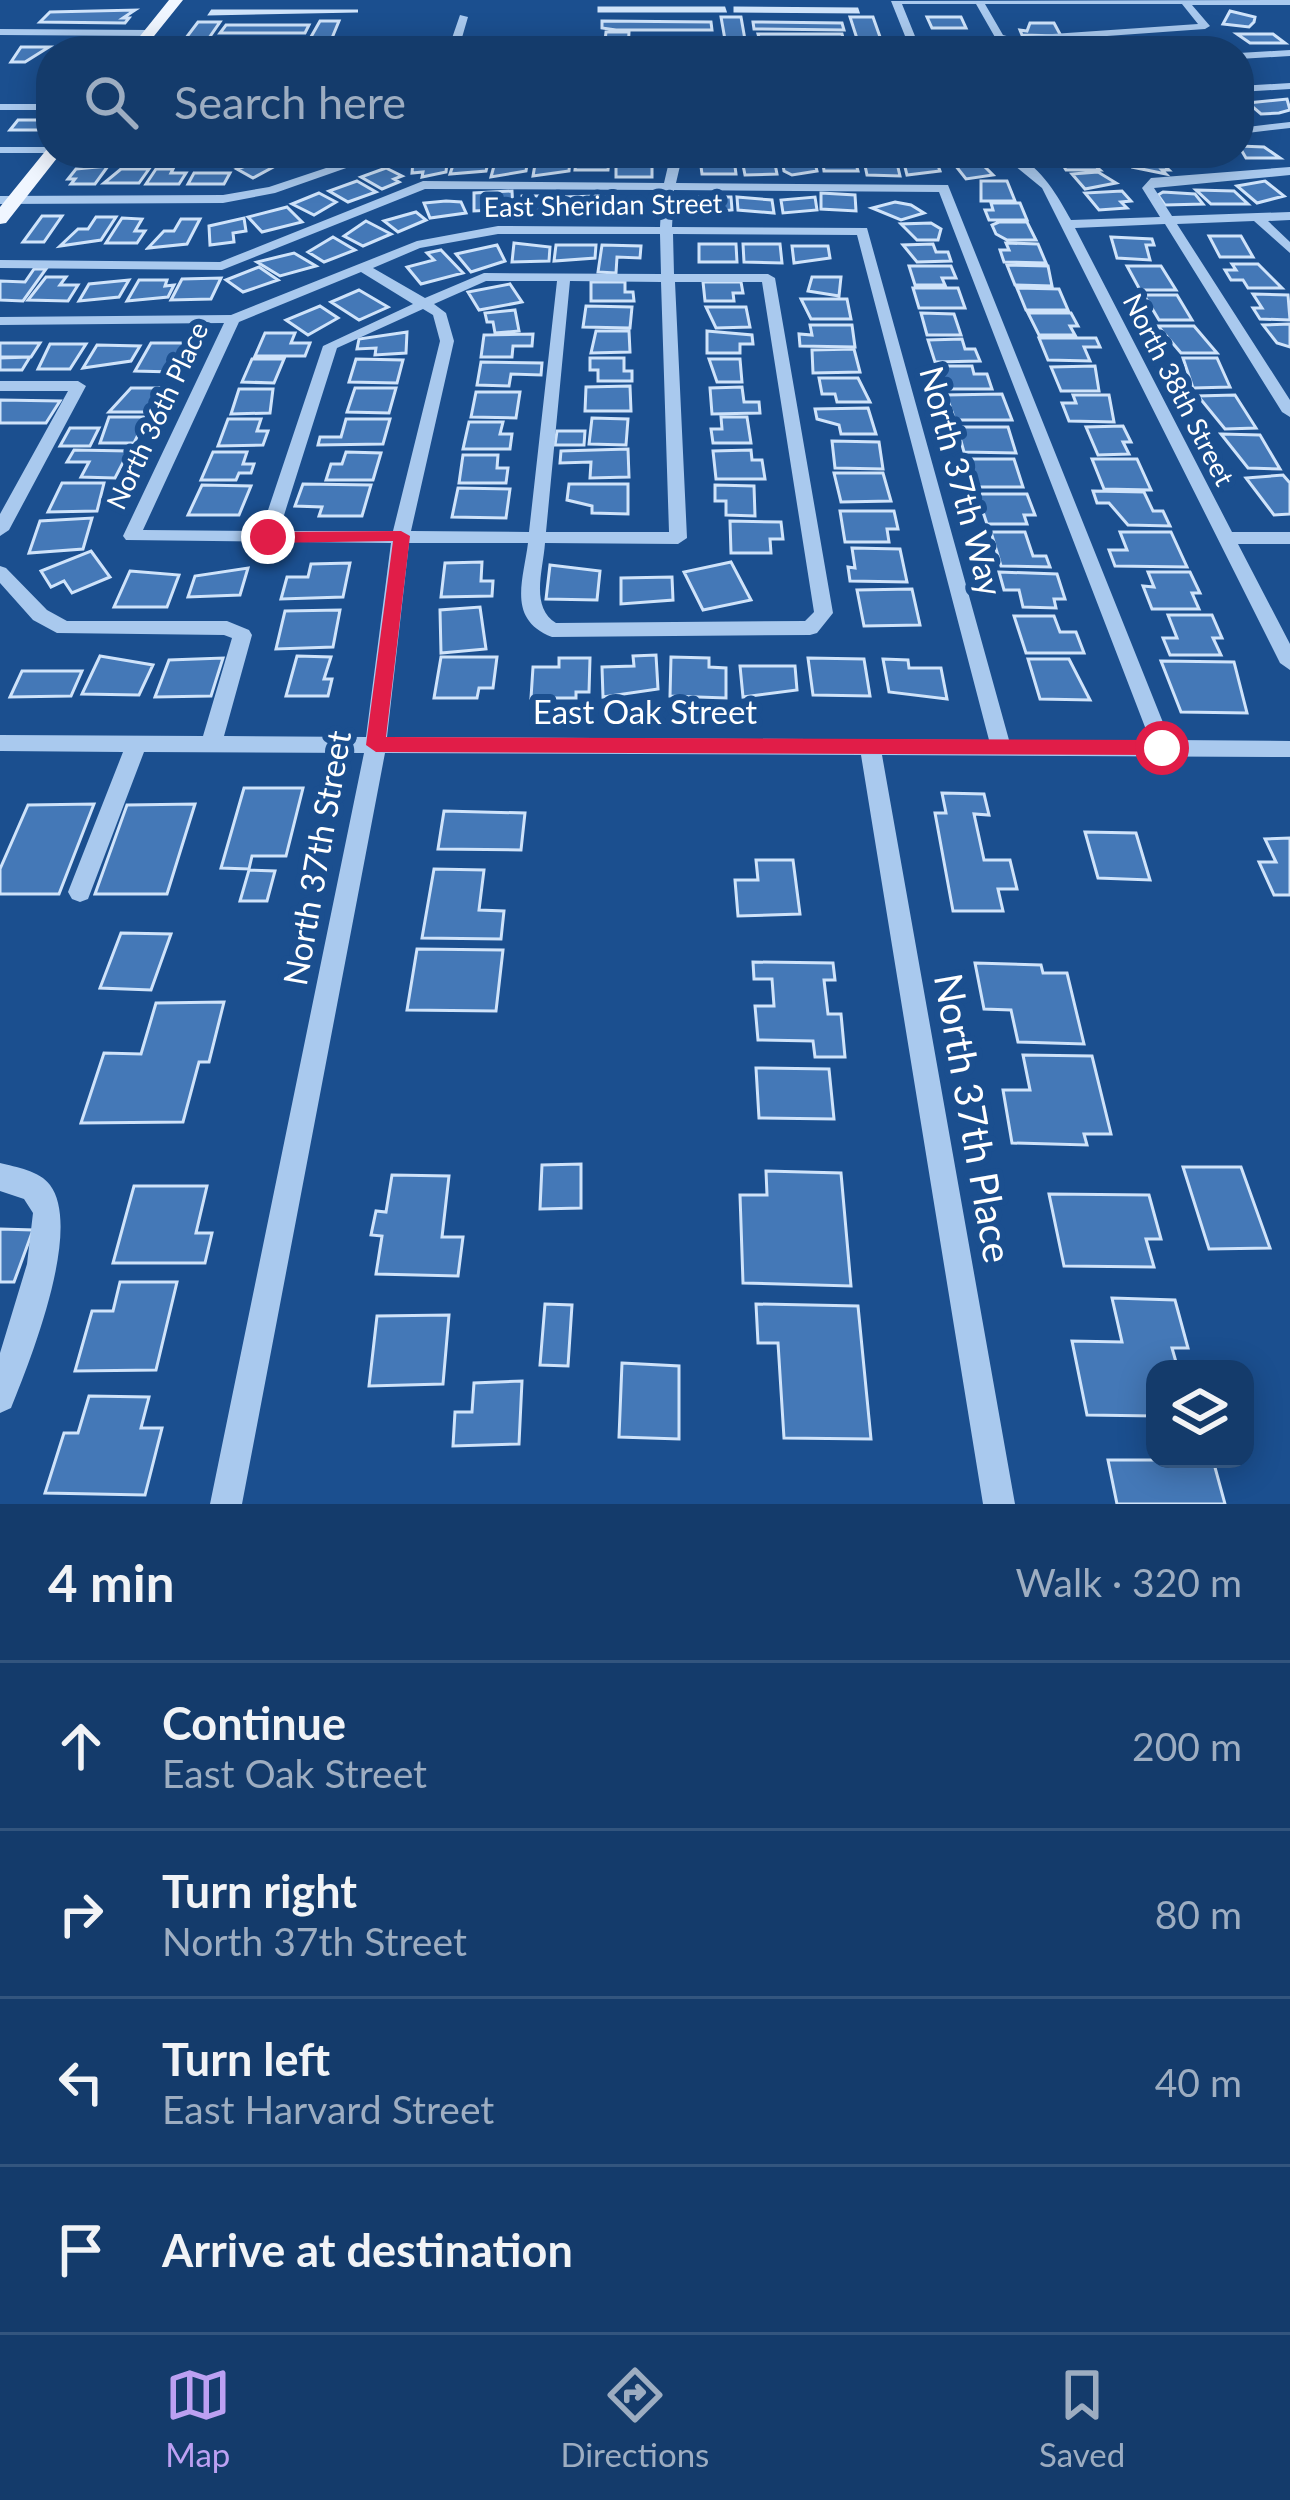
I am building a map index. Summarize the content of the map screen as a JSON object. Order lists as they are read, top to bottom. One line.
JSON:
{"streets":{"street":["East Sheridan Street","North 38th Street","North 36th Place","North 37th Way","East Oak Street","North 37th Street","North 37th Place"]},"crossings":[["East Sheridan Street","North 36th Place"],["East Sheridan Street","North 37th Way"],["North 37th Way","East Oak Street"],["East Oak Street","North 37th Street"],["East Oak Street","North 37th Place"]],"page":{"search":"Search here","heading":["4 min","Walk · 320 m"],"list":[["Continue","East Oak Street","200 m"],["Turn right","North 37th Street","80 m"],["Turn left","East Harvard Street","40 m"],"Arrive at destination"],"nav":["Map","Directions","Saved"]}}
